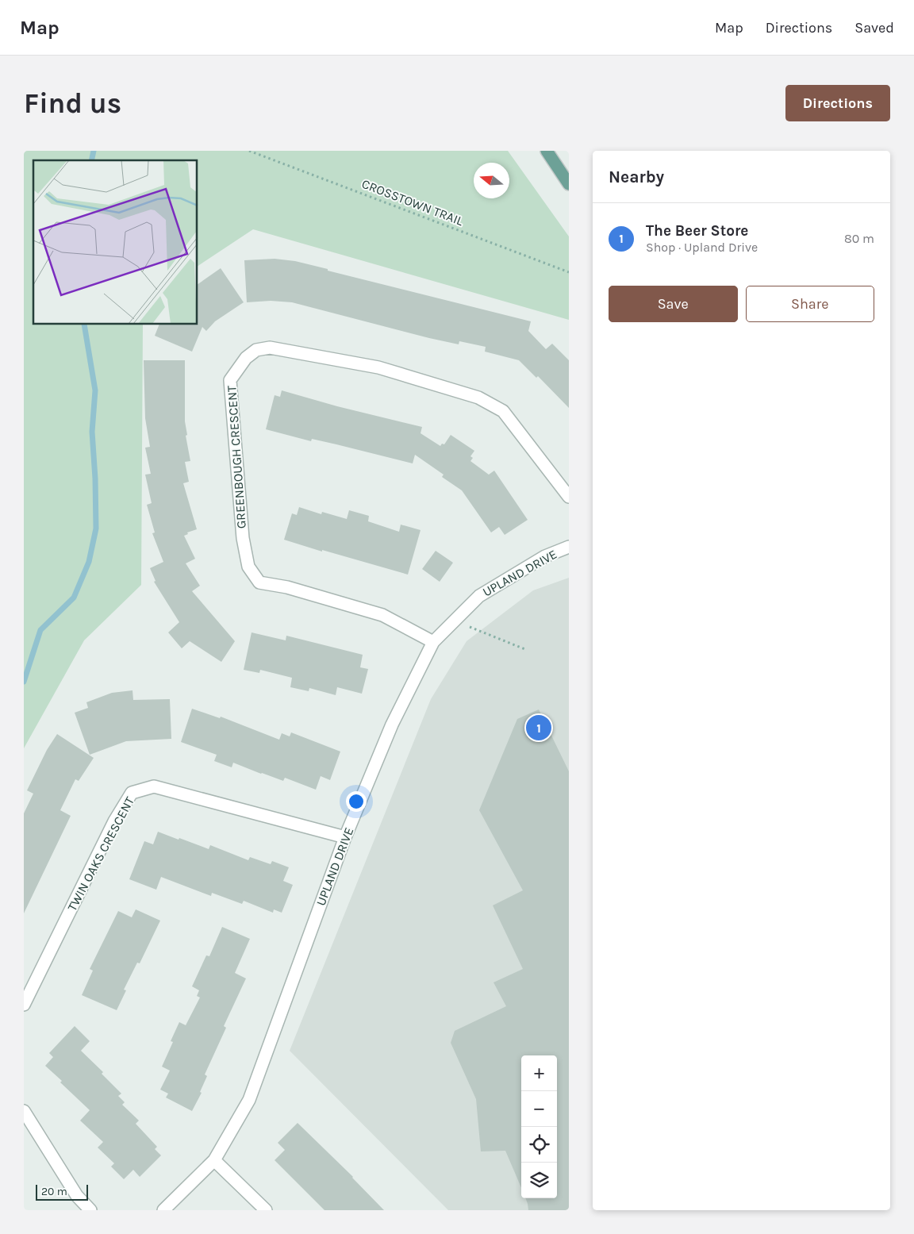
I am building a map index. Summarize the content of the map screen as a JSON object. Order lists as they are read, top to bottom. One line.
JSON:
{"streets":{"street":["GREENBOUGH CRESCENT","UPLAND DRIVE","TWIN OAKS CRESCENT"],"path":["CROSSTOWN TRAIL"]},"crossings":[["GREENBOUGH CRESCENT","UPLAND DRIVE"],["UPLAND DRIVE","TWIN OAKS CRESCENT"]],"scale_bar":"20 m","north":"left","page":{"header":"Map","nav":["Map","Directions","Saved"],"buttons":["Directions",["Save","Share"]],"title":"Find us","heading":"Nearby","list":[{"mark":"1","name":"The Beer Store","note":"Shop · Upland Drive","value":"80 m"}],"pins":"1","map_buttons":["+","−"],"scale":"20 m"}}
